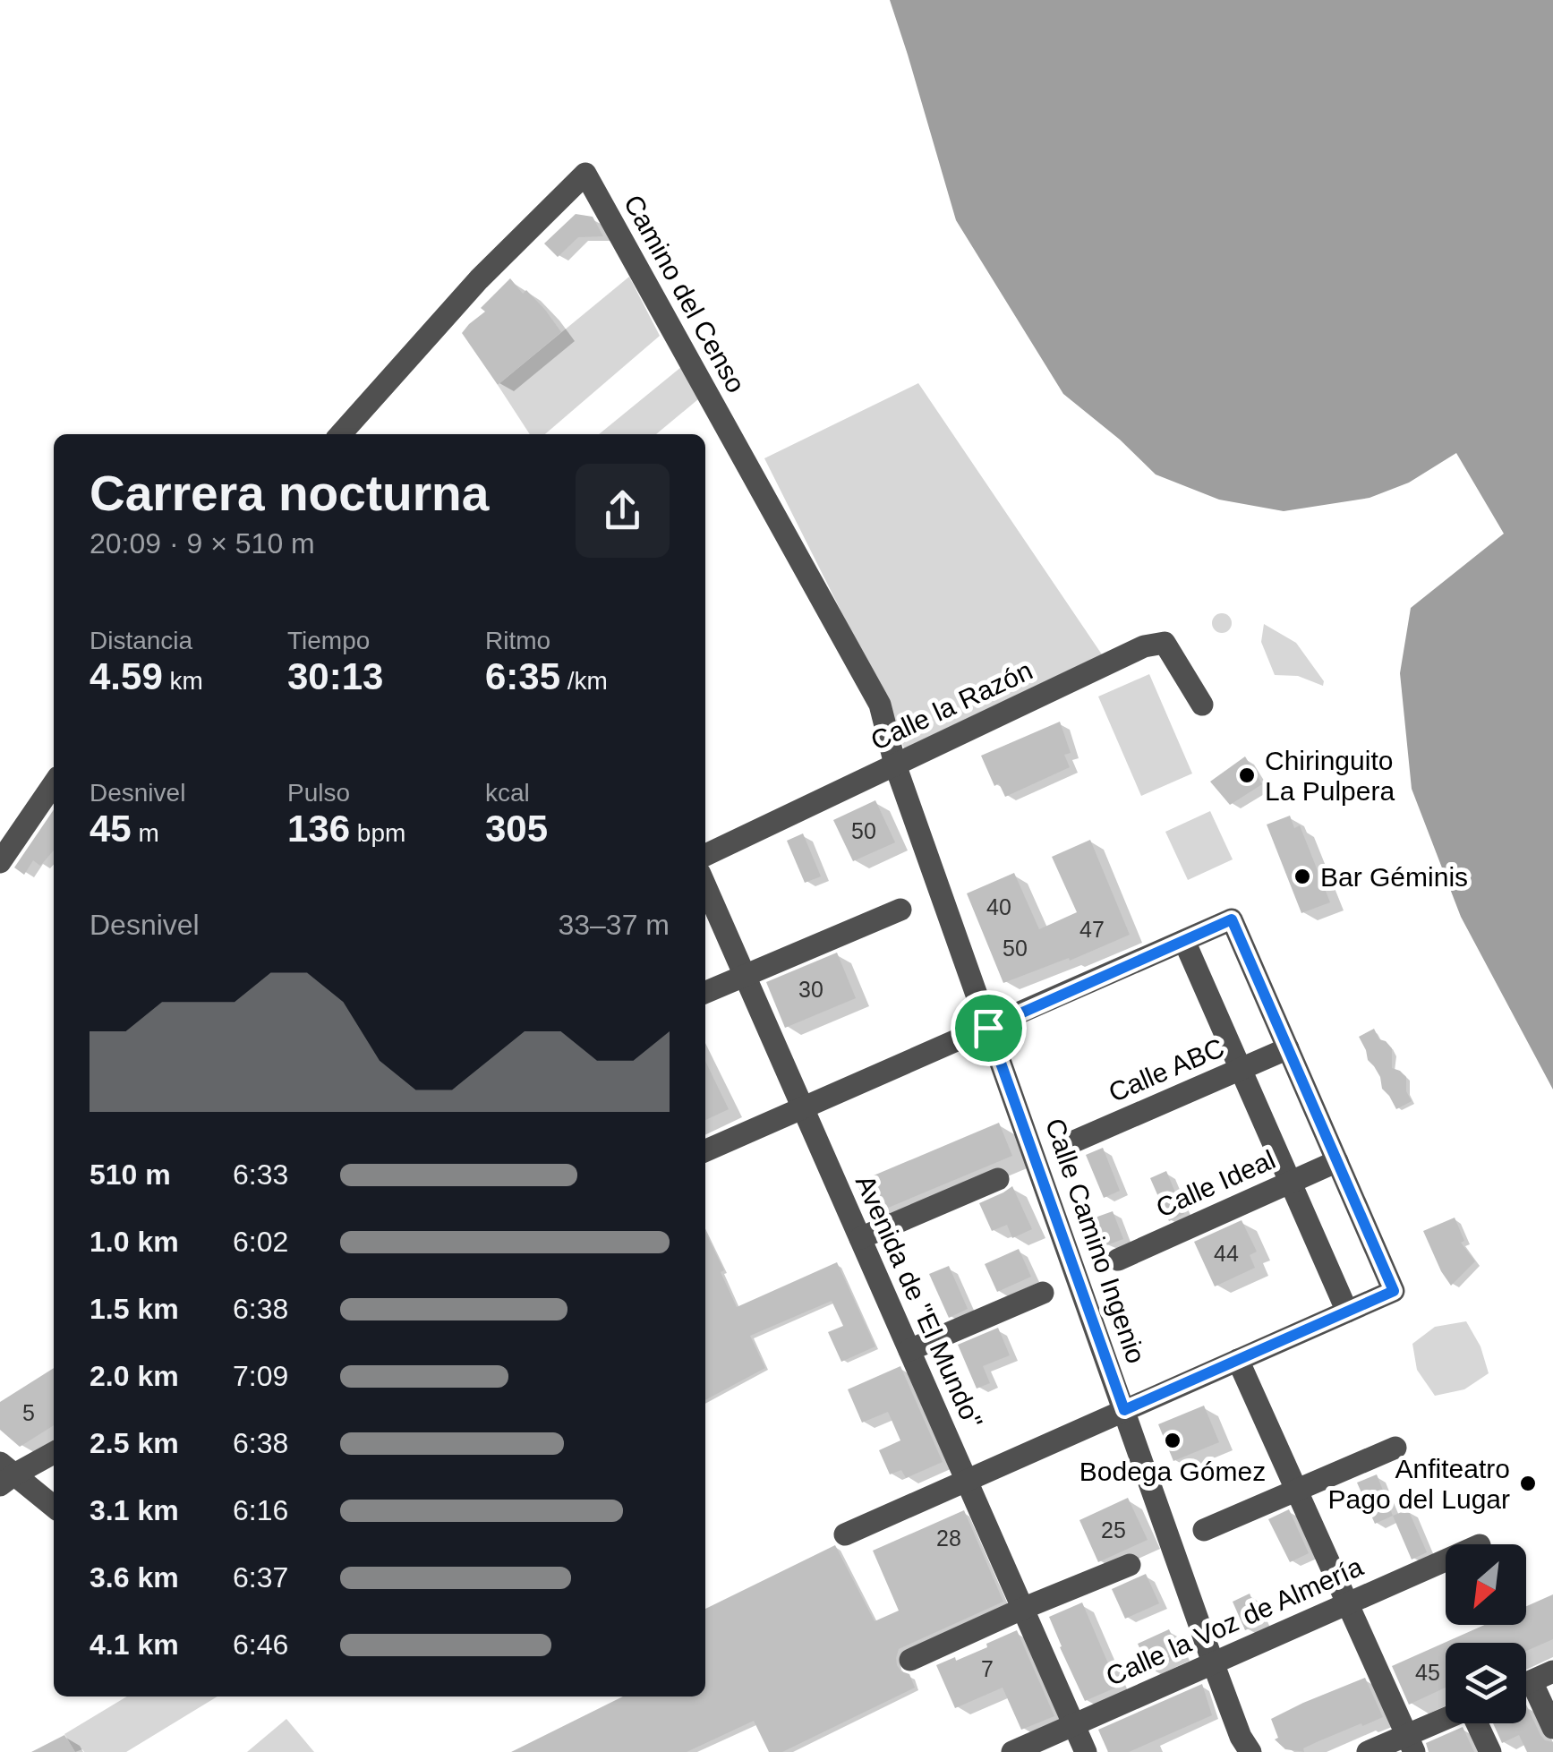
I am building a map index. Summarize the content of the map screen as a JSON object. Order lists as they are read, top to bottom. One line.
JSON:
{"streets":{"street":["Camino del Censo","Calle la Razón","Calle ABC","Calle Ideal","Calle Camino Ingenio","Avenida de \"El Mundo\"","Calle la Voz de Almería"]},"crossings":[["Camino del Censo","Calle la Razón"],["Camino del Censo","Calle Camino Ingenio"],["Calle la Razón","Calle Camino Ingenio"],["Calle Camino Ingenio","Calle la Voz de Almería"],["Avenida de \"El Mundo\"","Calle la Voz de Almería"]],"places":["Chiringuito La Pulpera","Bar Géminis","Bodega Gómez","Anfiteatro Pago del Lugar"],"house_numbers":["50","40","47","50","30","44","5","25","28","7","45"],"north":"bottom left","page":{"heading":["Carrera nocturna","20:09 · 9 × 510 m"],"stats":[["Distancia","4.59 km"],["Tiempo","30:13"],["Ritmo","6:35 /km"],["Desnivel","45 m"],["Pulso","136 bpm"],["kcal","305"]],"chart":["Desnivel","33–37 m"],"list":[{"name":"510 m","note":"6:33"},{"name":"1.0 km","note":"6:02"},{"name":"1.5 km","note":"6:38"},{"name":"2.0 km","note":"7:09"},{"name":"2.5 km","note":"6:38"},{"name":"3.1 km","note":"6:16"},{"name":"3.6 km","note":"6:37"},{"name":"4.1 km","note":"6:46"}]}}
